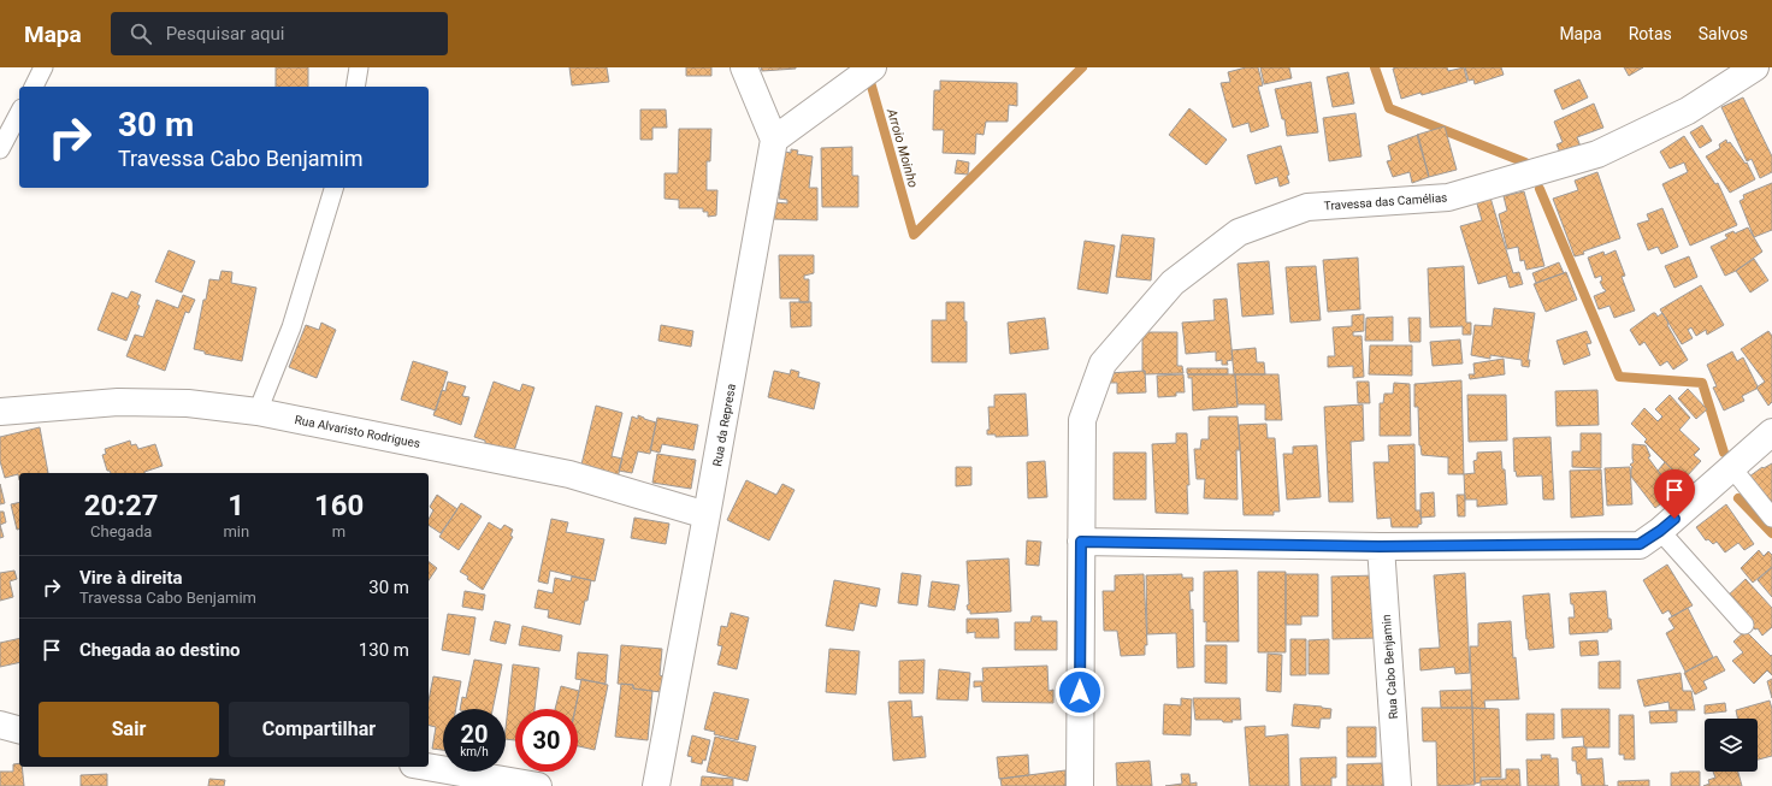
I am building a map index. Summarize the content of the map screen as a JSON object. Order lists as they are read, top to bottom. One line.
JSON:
{"streets":{"street":["Travessa das Camélias","Rua da Represa","Rua Alvaristo Rodrigues","Rua Cabo Benjamin"]},"crossings":[["Rua da Represa","Rua Alvaristo Rodrigues"]],"water":["Arroio Moinho"],"page":{"header":"Mapa","search":"Pesquisar aqui","nav":["Mapa","Rotas","Salvos"],"turn":["30 m","Travessa Cabo Benjamim"],"eta":["20:27","Chegada","1","min","160","m"],"list":[{"name":"Vire à direita","note":"Travessa Cabo Benjamim","value":"30 m"},{"name":"Chegada ao destino","value":"130 m"}],"buttons":["Sair","Compartilhar"],"speed":"20 km/h","limit":"30"}}
